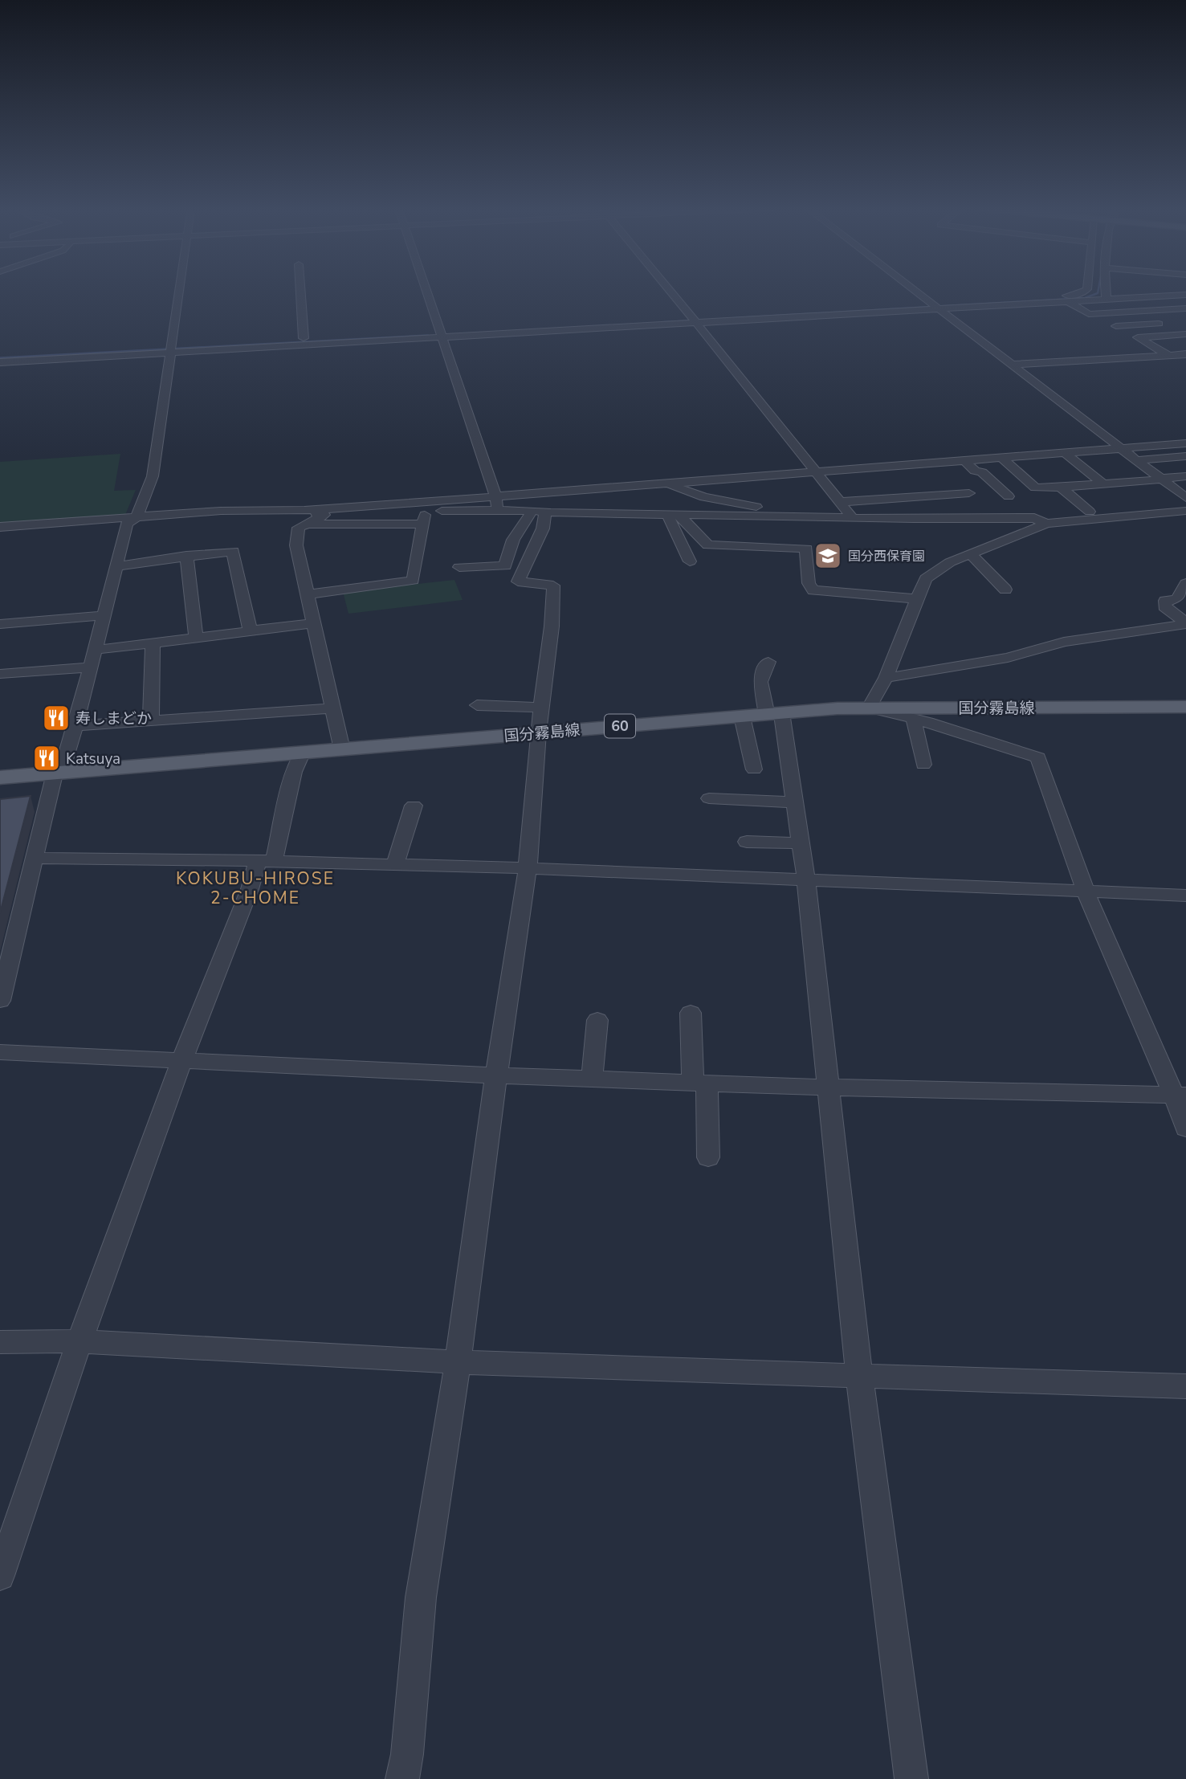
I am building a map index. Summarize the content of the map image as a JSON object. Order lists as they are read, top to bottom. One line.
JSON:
{"streets":{"main road":["国分霧島線","60"]},"districts":["KOKUBU-HIROSE 2-CHOME"],"places":{"school or university":["国分西保育園"],"restaurant":["寿しまどか","Katsuya"]}}
